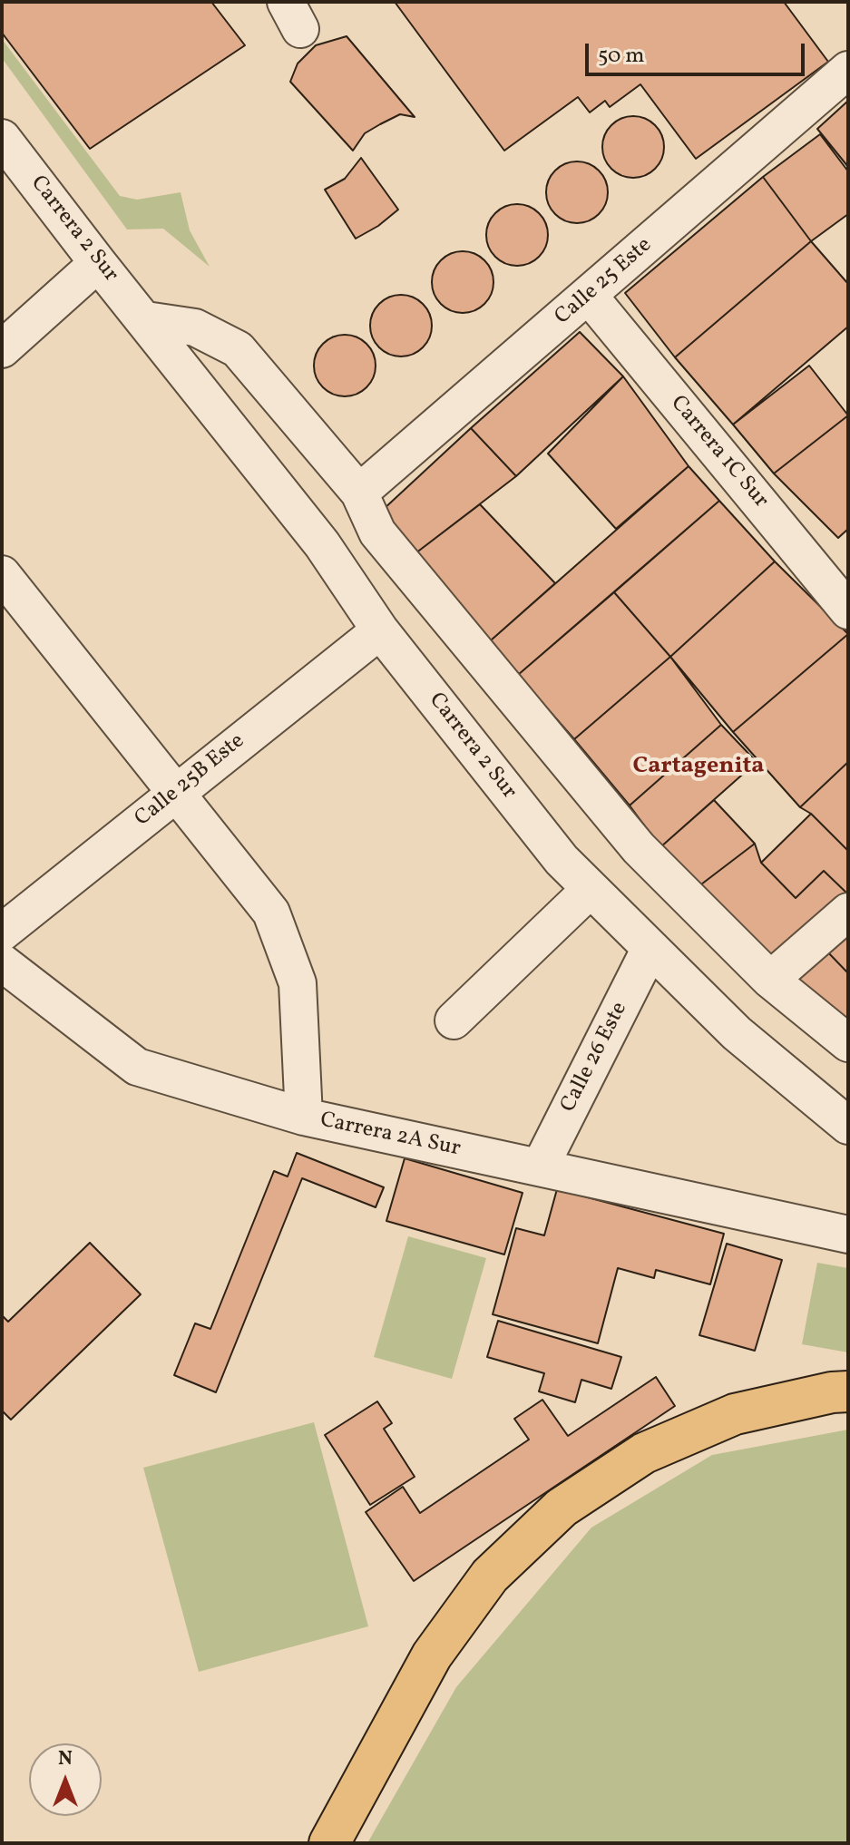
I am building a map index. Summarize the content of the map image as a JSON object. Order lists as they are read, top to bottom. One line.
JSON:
{"streets":{"street":["Carrera 2 Sur","Calle 25 Este","Carrera 1C Sur","Calle 25B Este","Calle 26 Este","Carrera 2A Sur"]},"crossings":[["Carrera 2 Sur","Calle 25B Este"],["Carrera 2 Sur","Calle 26 Este"],["Calle 25 Este","Carrera 1C Sur"],["Calle 25B Este","Carrera 2A Sur"],["Calle 26 Este","Carrera 2A Sur"]],"districts":["Cartagenita"],"scale_bar":"50 m","north":"top"}
